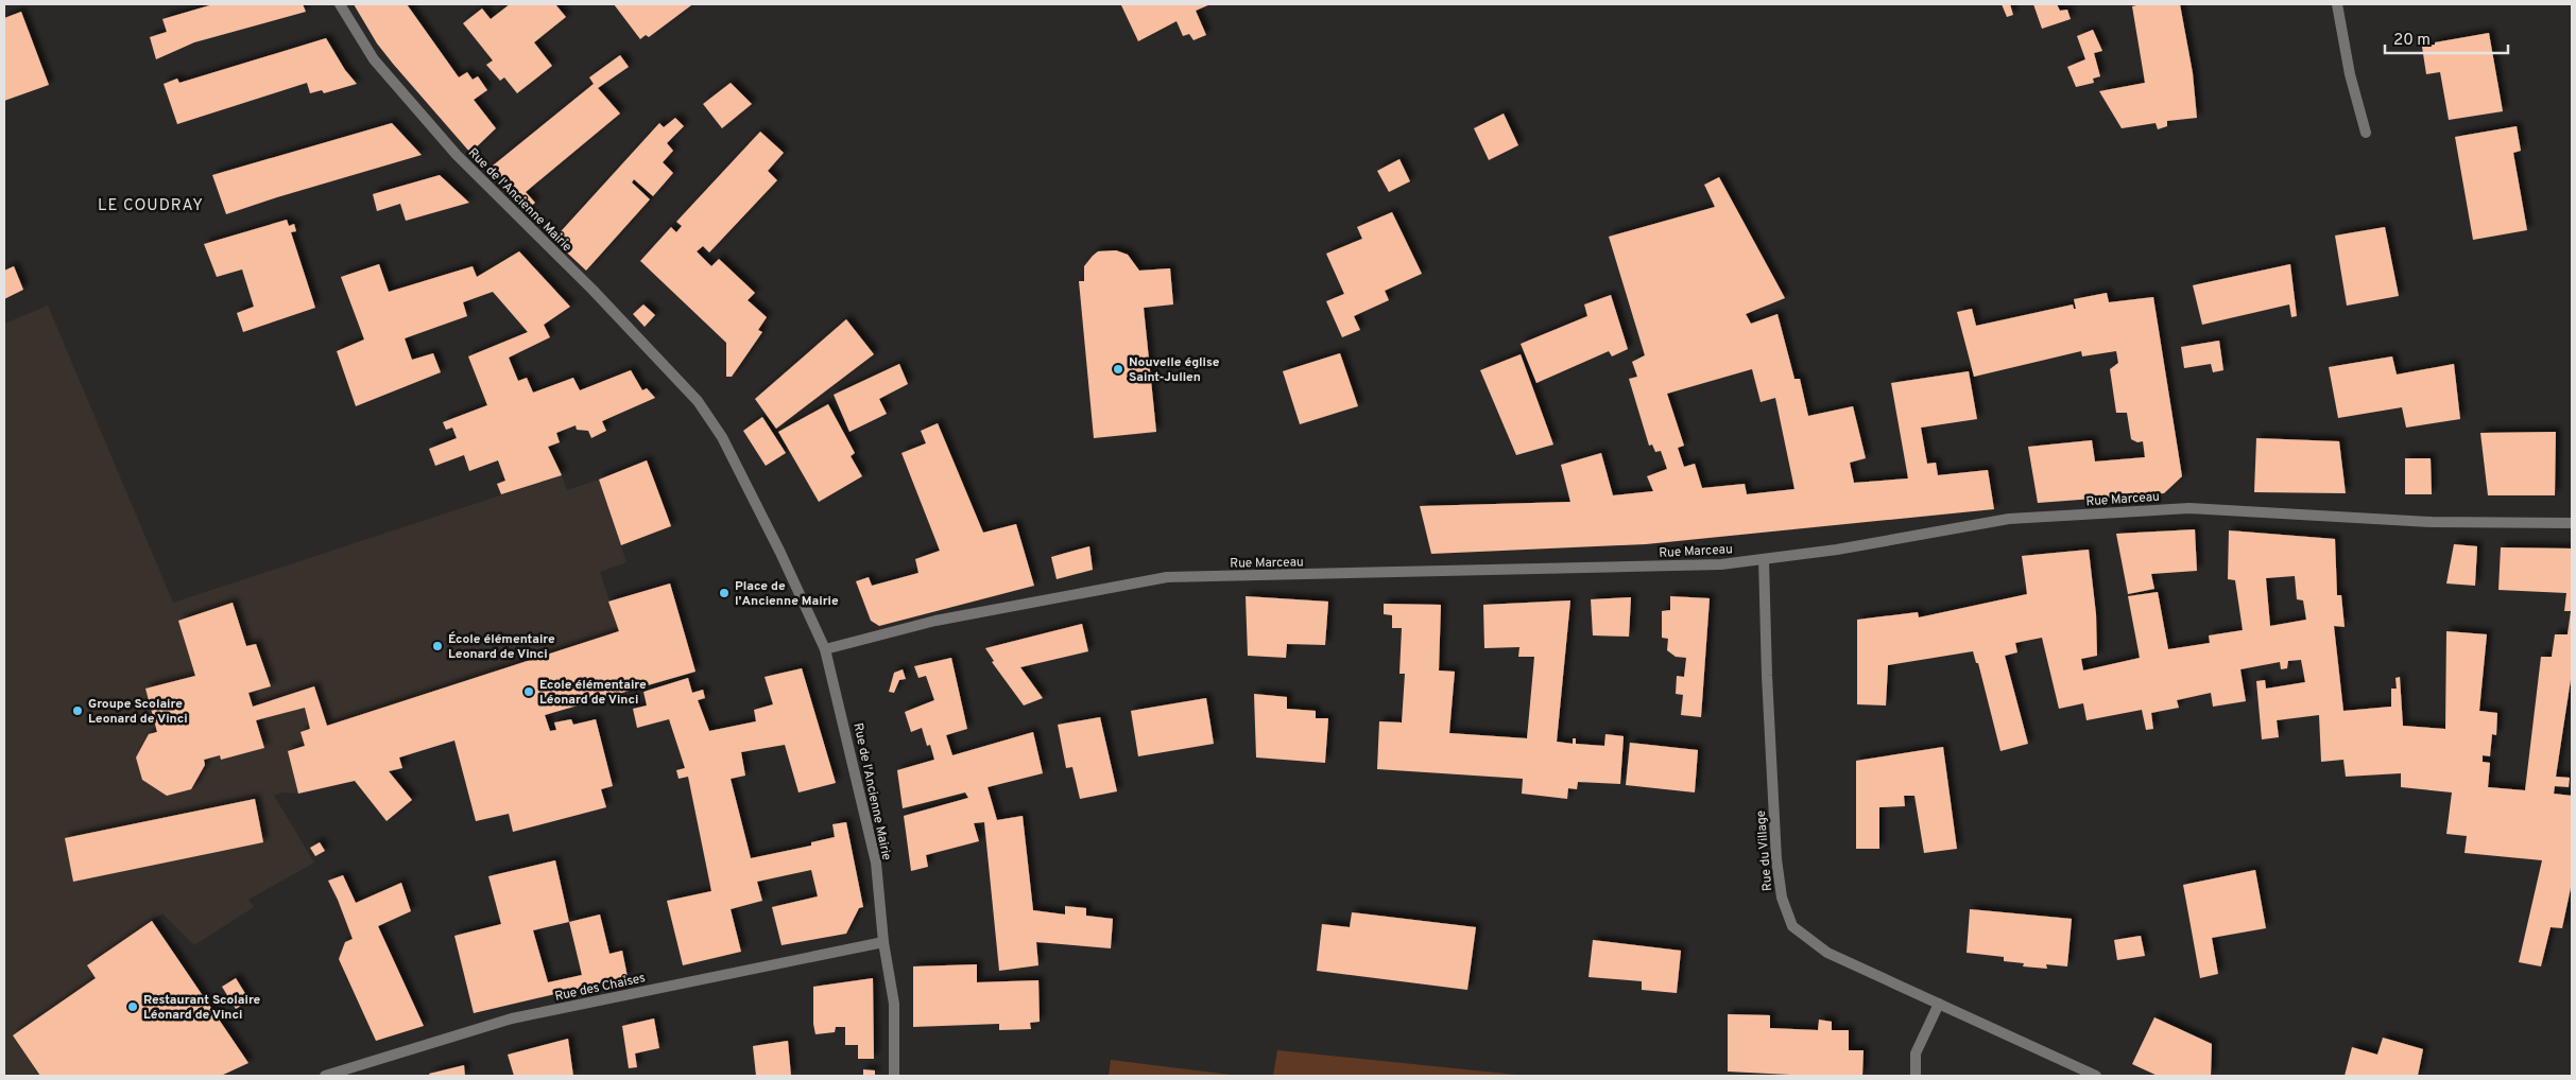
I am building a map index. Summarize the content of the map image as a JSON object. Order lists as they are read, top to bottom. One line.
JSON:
{"streets":{"street":["Rue de l'Ancienne Mairie","Rue Marceau","Rue du Village","Rue des Chaises"]},"crossings":[["Rue de l'Ancienne Mairie","Rue Marceau"],["Rue de l'Ancienne Mairie","Rue des Chaises"],["Rue Marceau","Rue du Village"]],"districts":["LE COUDRAY"],"places":["Nouvelle église Saint-Julien","Place de l'Ancienne Mairie","École élémentaire Leonard de Vinci","Ecole élémentaire Léonard de Vinci","Groupe Scolaire Leonard de Vinci","Restaurant Scolaire Léonard de Vinci"],"scale_bar":"20 m"}
